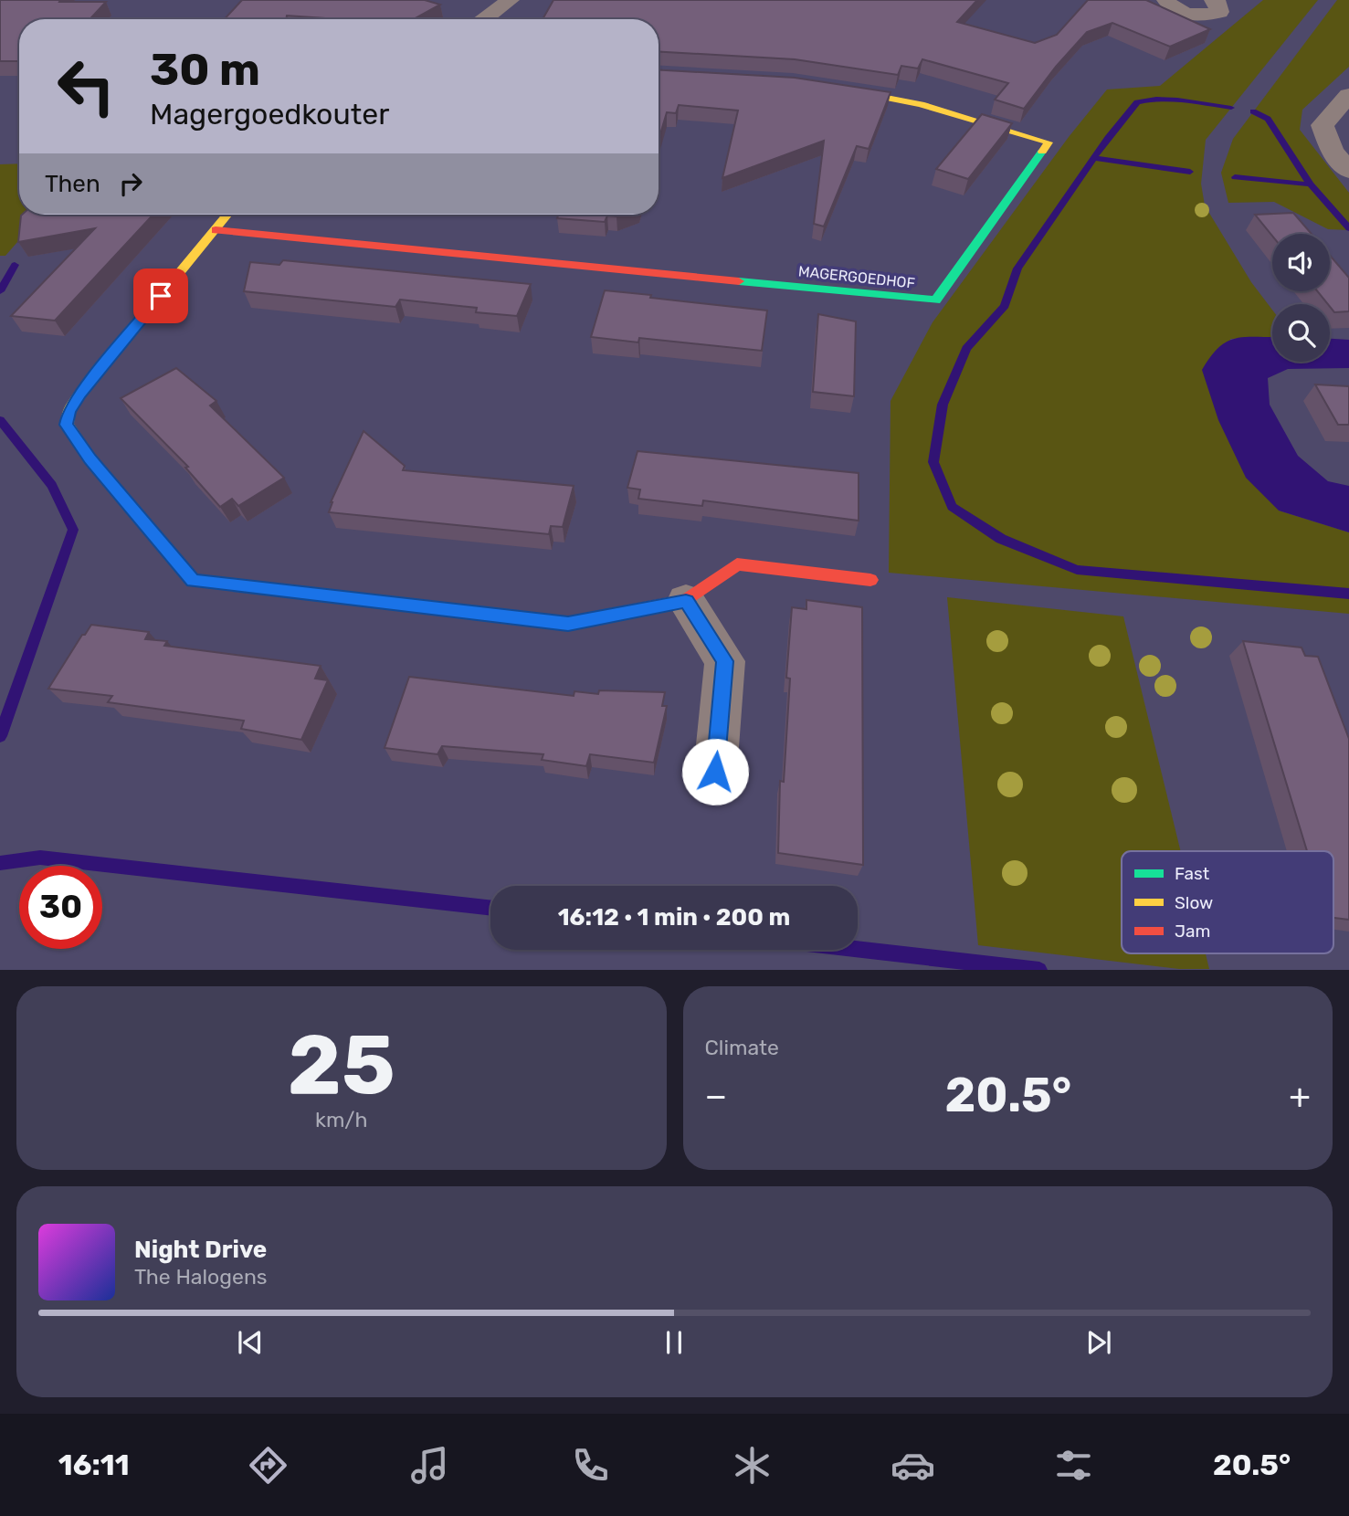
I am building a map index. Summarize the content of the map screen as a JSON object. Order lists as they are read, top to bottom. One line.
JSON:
{"streets":{"street":["MAGERGOEDHOF"]},"legend":["Fast","Slow","Jam"],"page":{"turn":["30 m","Magergoedkouter"],"then":"Then","limit":"30","trip":"16:12 · 1 min · 200 m","tile":[["25","km/h"],"Climate"],"heat":["−","20.5°","+"],"song":["Night Drive","The Halogens"],"tabs":["16:11","20.5°"]}}
